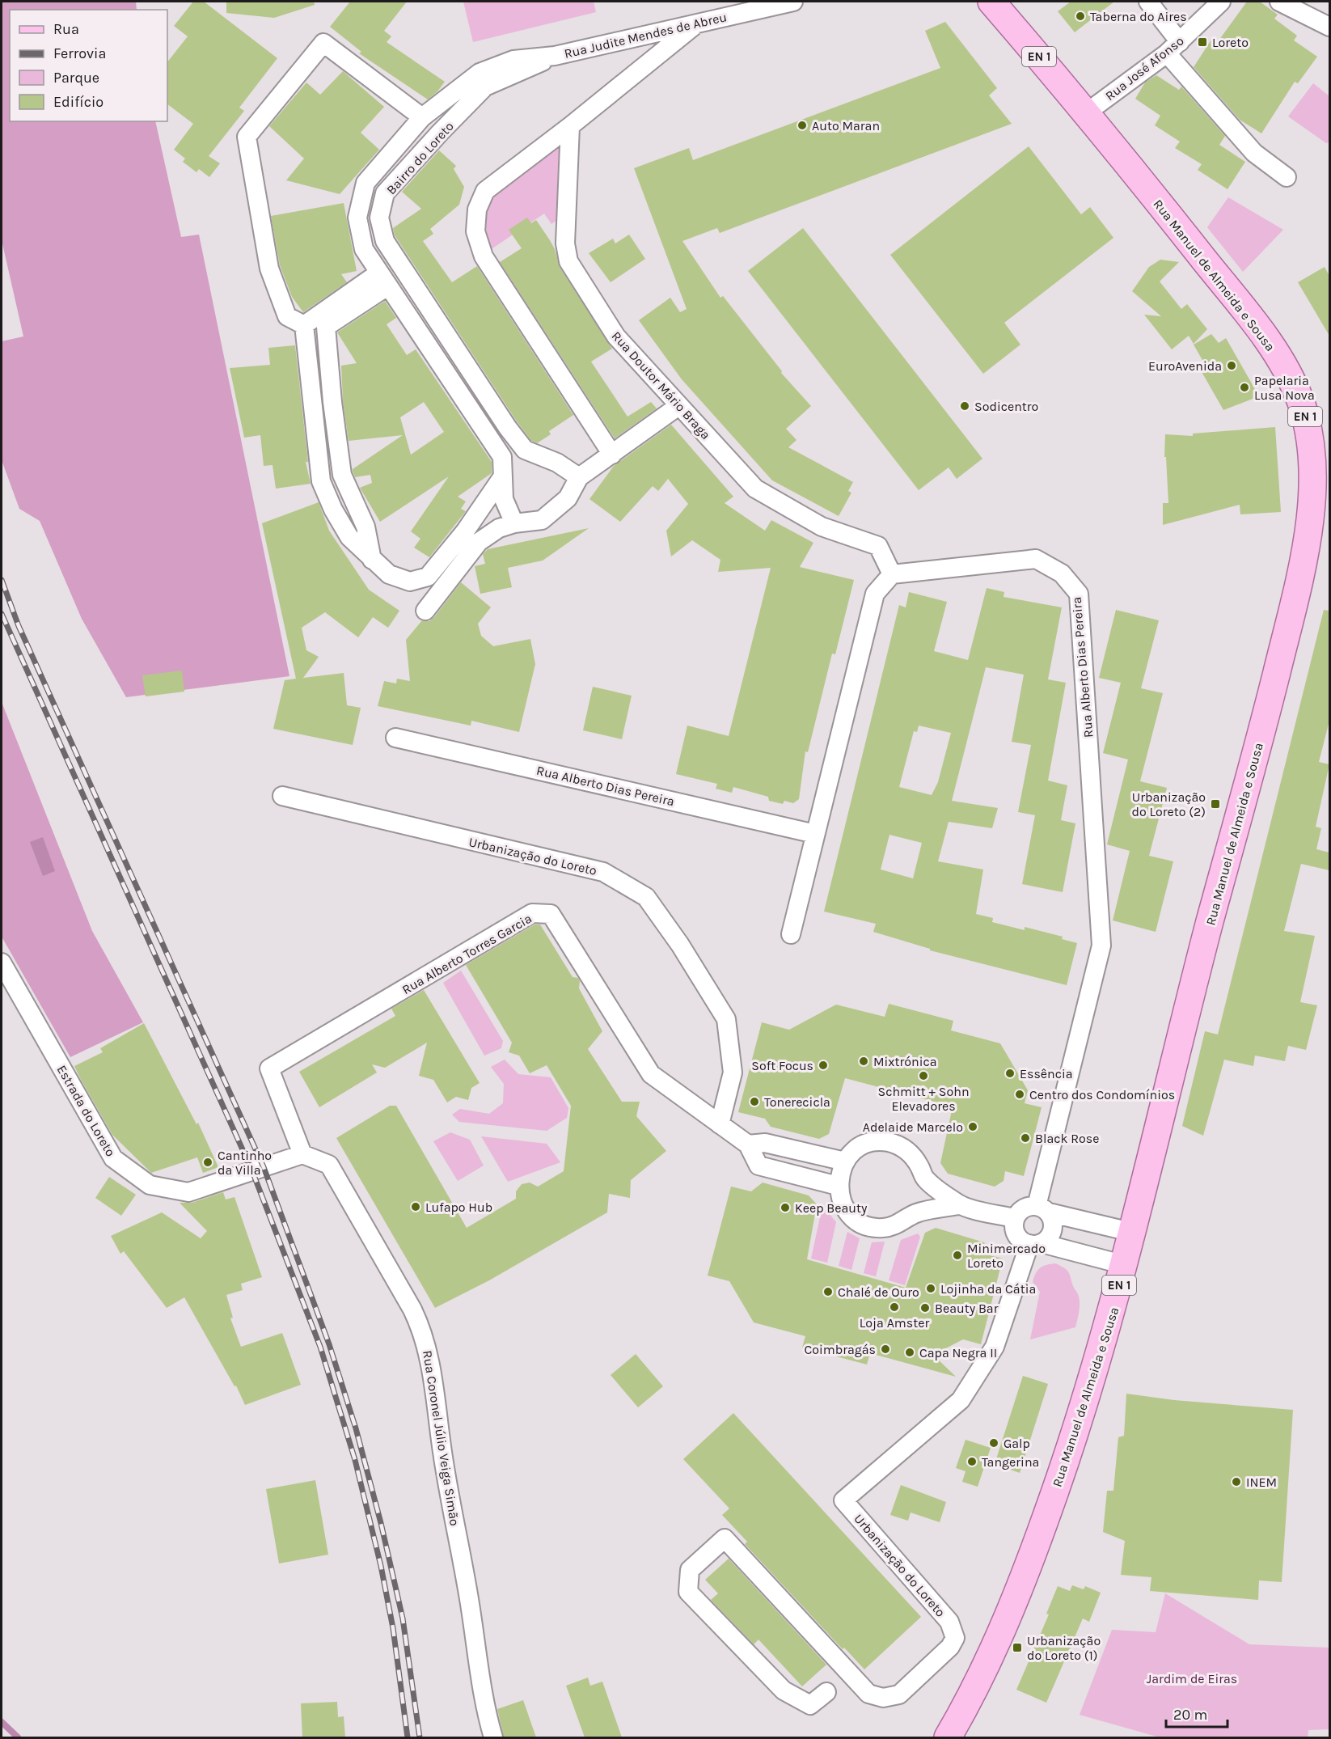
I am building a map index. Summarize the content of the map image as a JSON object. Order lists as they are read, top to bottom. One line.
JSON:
{"streets":{"main road":["EN 1","Rua Manuel de Almeida e Sousa"],"street":["Rua Judite Mendes de Abreu","Rua José Afonso","Bairro do Loreto","Rua Doutor Mário Braga","Rua Alberto Dias Pereira","Urbanização do Loreto","Rua Alberto Torres Garcia","Estrada do Loreto","Rua Coronel Júlio Veiga Simão"]},"crossings":[["Rua Judite Mendes de Abreu","Bairro do Loreto"],["Rua José Afonso","Rua Manuel de Almeida e Sousa"],["Rua Doutor Mário Braga","Rua Alberto Dias Pereira"],["Rua Alberto Dias Pereira","Urbanização do Loreto"],["Urbanização do Loreto","Rua Alberto Torres Garcia"],["Rua Alberto Torres Garcia","Estrada do Loreto"],["Rua Alberto Torres Garcia","Rua Coronel Júlio Veiga Simão"],["Estrada do Loreto","Rua Coronel Júlio Veiga Simão"]],"parks":["Jardim de Eiras"],"places":{"other":["Taberna do Aires","Auto Maran","EuroAvenida","Papelaria Lusa Nova","Sodicentro","Mixtrónica","Soft Focus","Essência","Schmitt + Sohn Elevadores","Centro dos Condomínios","Tonerecicla","Adelaide Marcelo","Black Rose","Cantinho da Villa","Lufapo Hub","Keep Beauty","Minimercado Loreto","Lojinha da Cátia","Chalé de Ouro","Loja Amster","Beauty Bar","Coimbragás","Capa Negra II","Galp","Tangerina","INEM"],"transit":["Loreto","Urbanização do Loreto (2)","Urbanização do Loreto (1)"]},"legend":["Rua","Ferrovia","Parque","Edifício"],"scale_bar":"20 m"}
